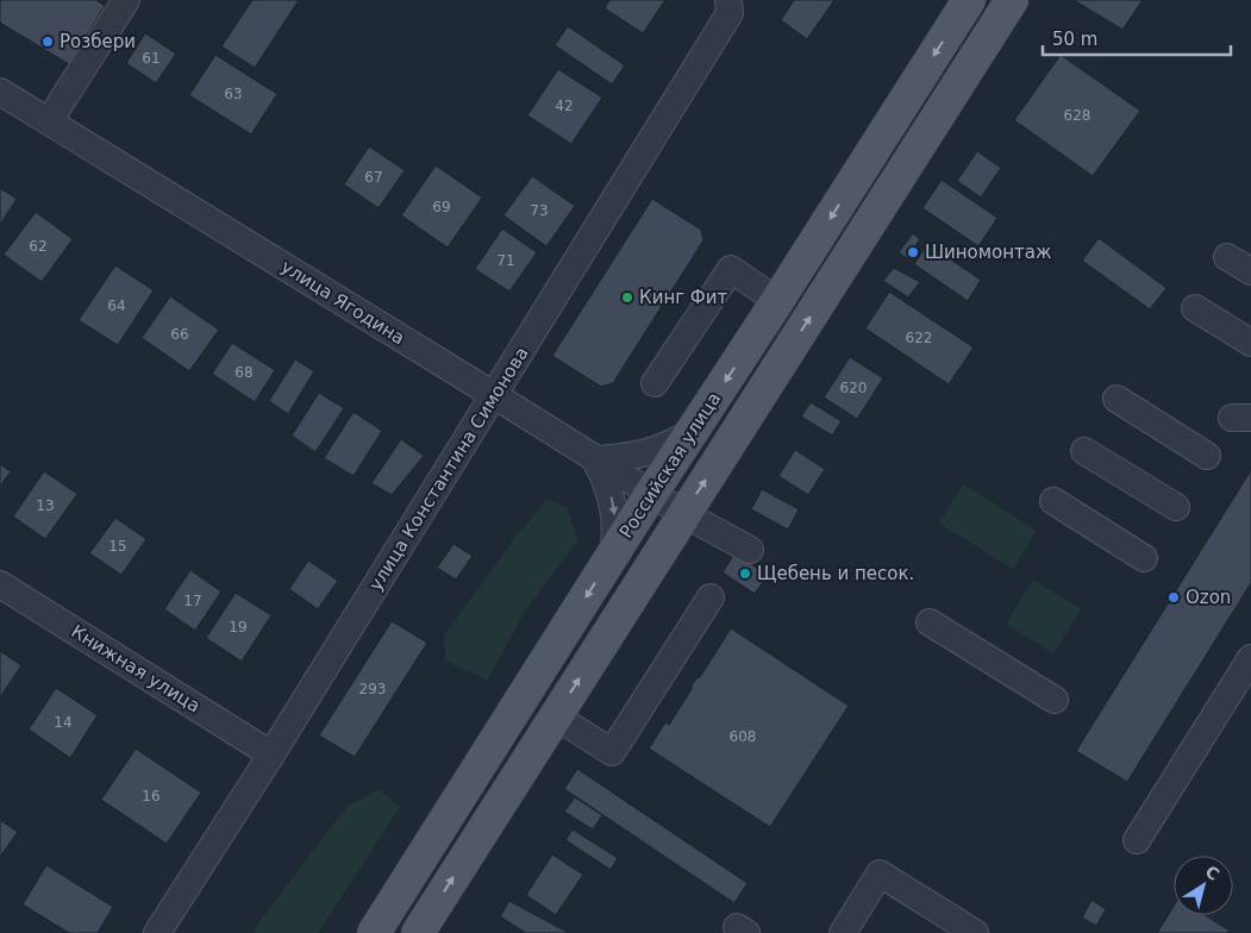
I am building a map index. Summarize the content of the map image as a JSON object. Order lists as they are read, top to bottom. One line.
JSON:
{"streets":{"main road":["Российская улица"],"street":["улица Ягодина","улица Константина Симонова","Книжная улица"]},"crossings":[["улица Ягодина","Российская улица"],["улица Ягодина","улица Константина Симонова"],["улица Константина Симонова","Книжная улица"]],"places":["Розбери","Шиномонтаж","Кинг Фит","Щебень и песок.","Ozon"],"house_numbers":["61","63","42","628","67","69","73","62","71","64","66","622","68","620","13","15","17","19","293","14","608","16"],"scale_bar":"50 m","north":"top right"}
